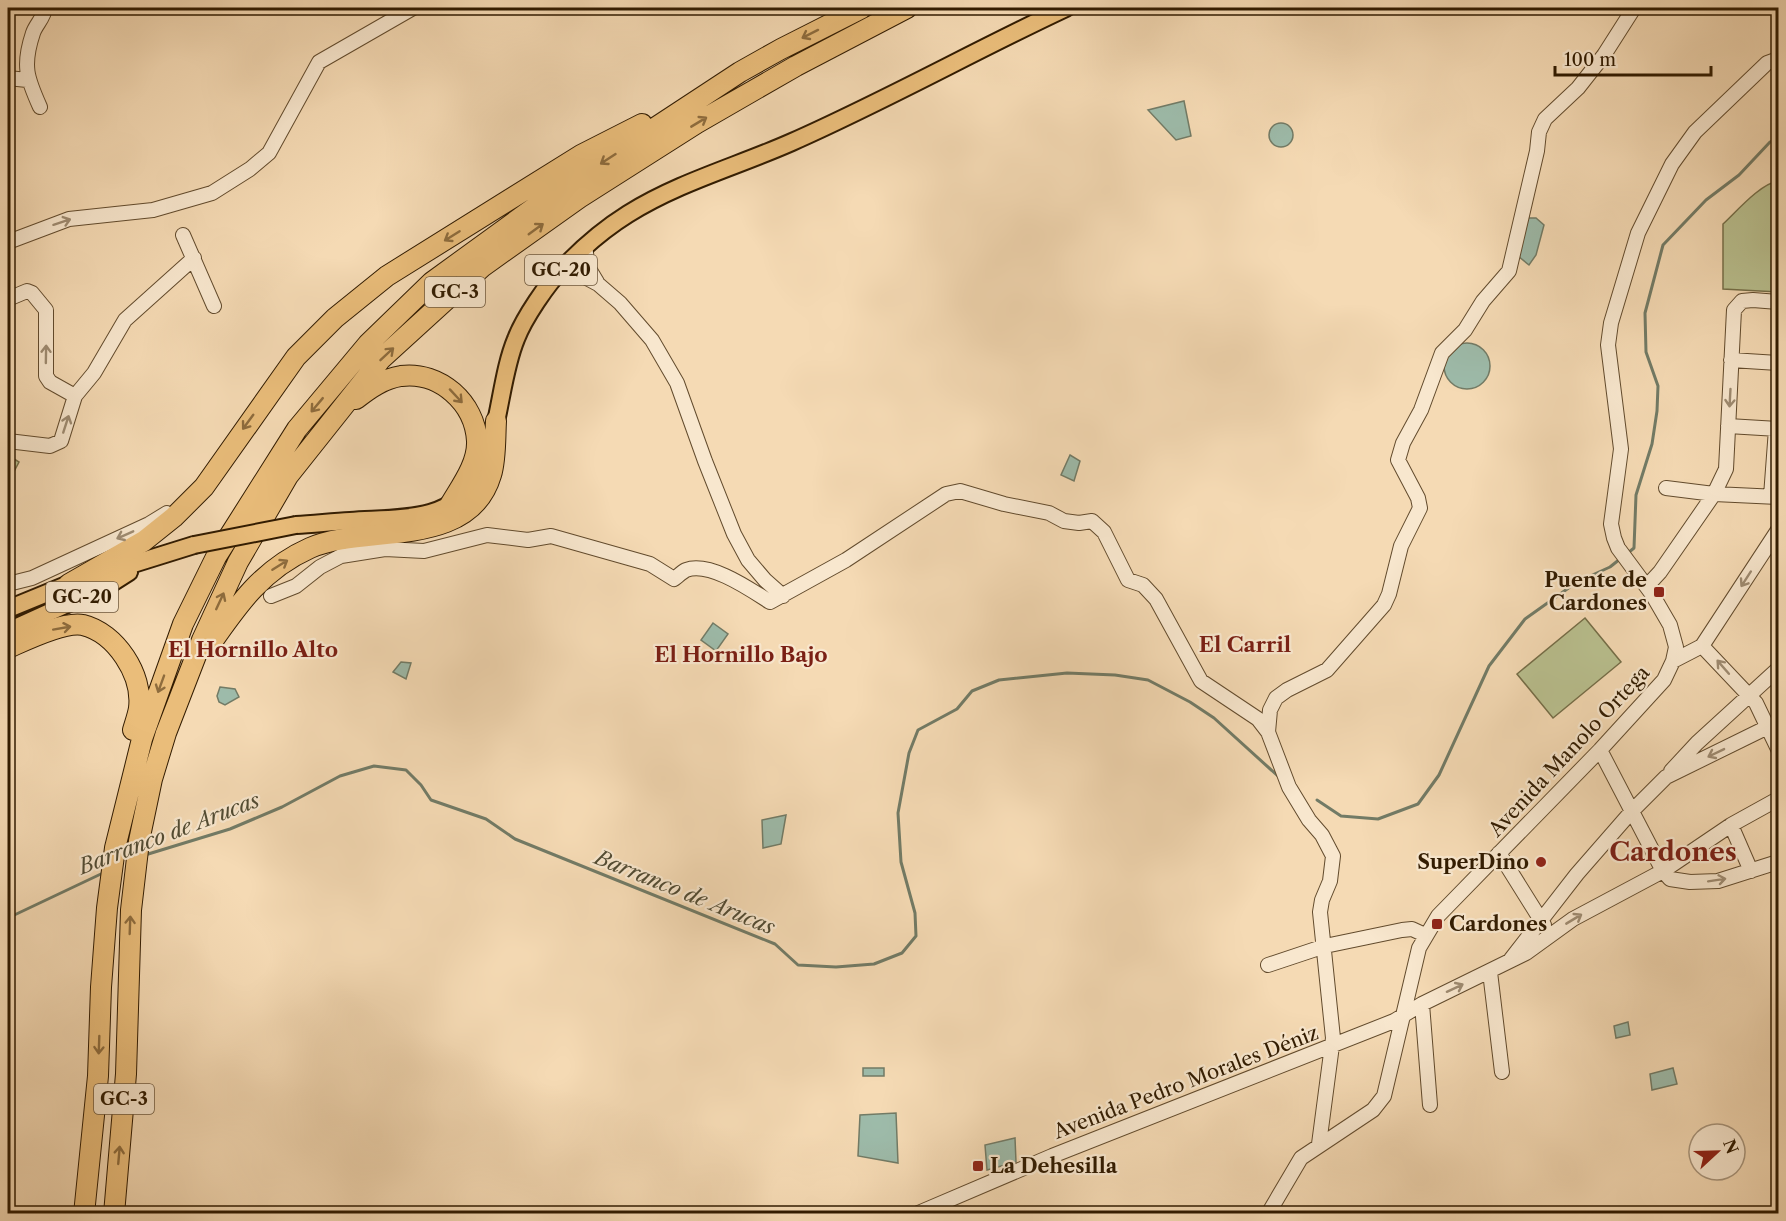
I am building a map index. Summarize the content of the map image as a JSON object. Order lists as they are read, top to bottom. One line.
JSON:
{"streets":{"highway":["GC-3"],"main road":["GC-20"],"street":["Avenida Manolo Ortega","Avenida Pedro Morales Déniz"]},"crossings":[["Avenida Manolo Ortega","Avenida Pedro Morales Déniz"]],"districts":["El Carril","El Hornillo Alto","El Hornillo Bajo","Cardones"],"water":["Barranco de Arucas"],"places":{"transit":["Puente de Cardones","Cardones","La Dehesilla"],"other":["SuperDino"]},"scale_bar":"100 m","north":"right"}
